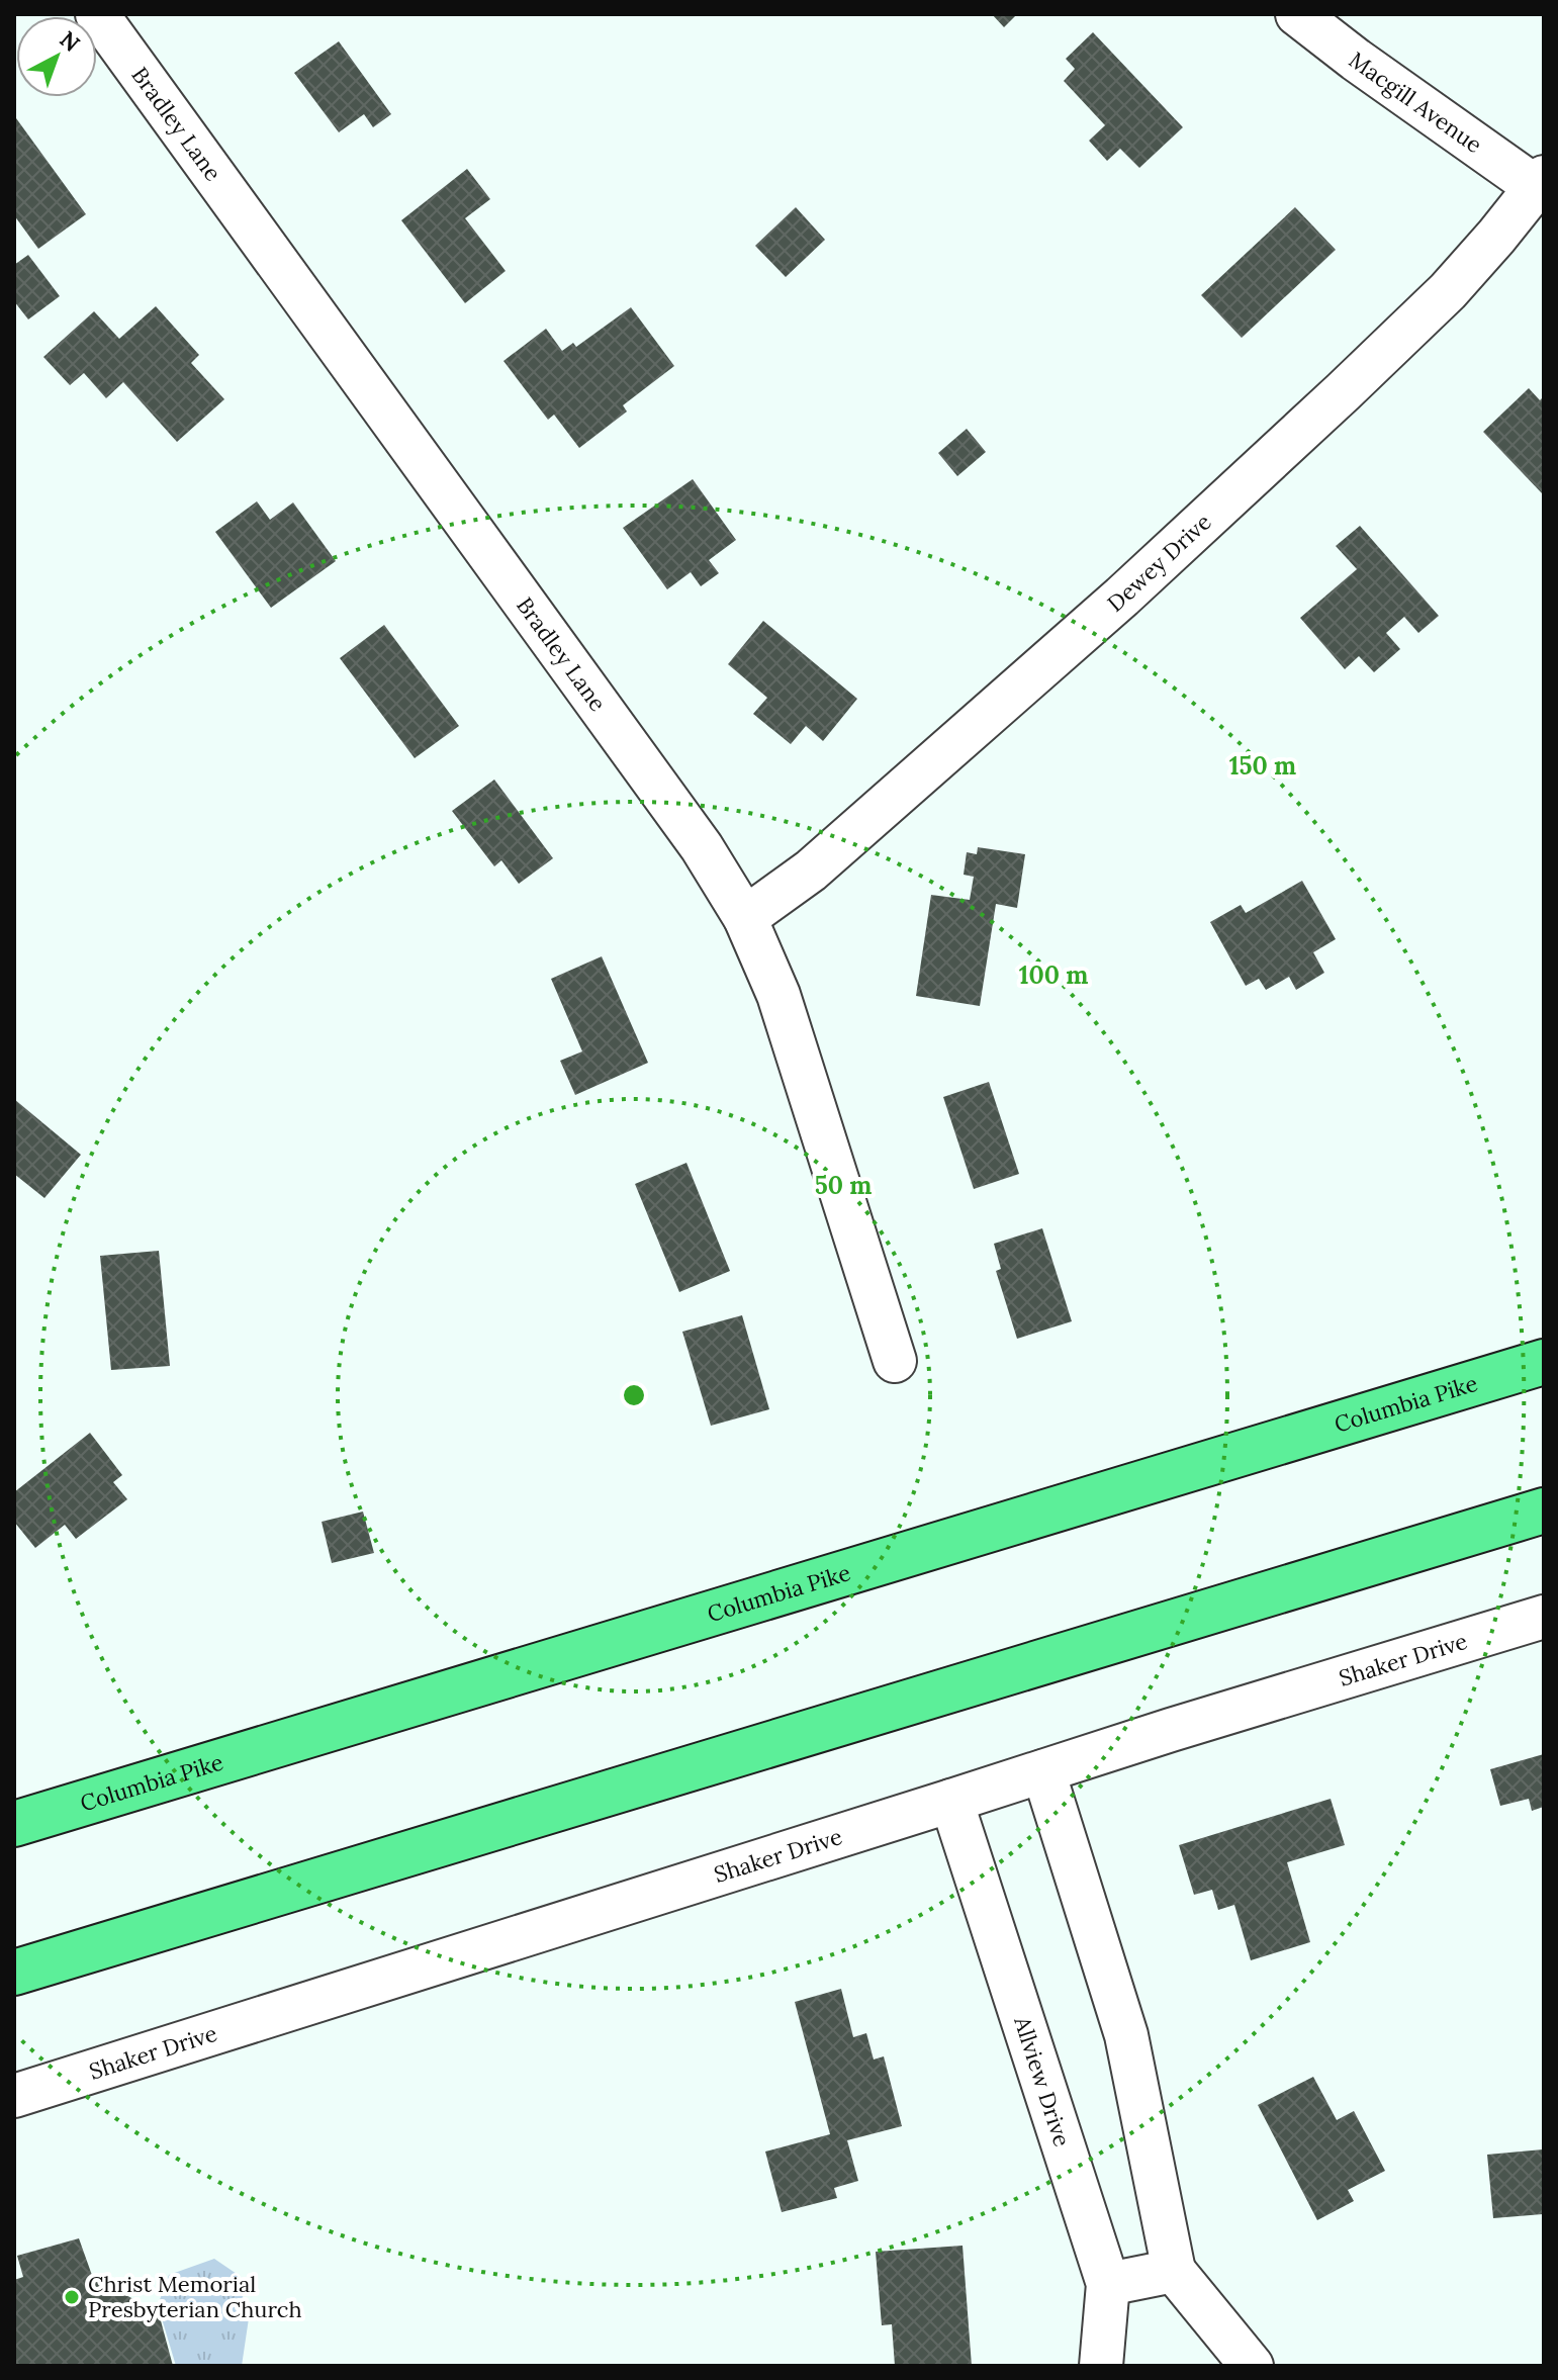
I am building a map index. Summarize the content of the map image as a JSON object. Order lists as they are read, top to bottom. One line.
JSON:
{"streets":{"highway":["Columbia Pike"],"street":["Macgill Avenue","Bradley Lane","Dewey Drive","Shaker Drive","Allview Drive"]},"crossings":[["Macgill Avenue","Dewey Drive"],["Bradley Lane","Dewey Drive"],["Shaker Drive","Allview Drive"]],"places":["Christ Memorial Presbyterian Church"],"north":"top right","rings":["150 m","100 m","50 m"]}
